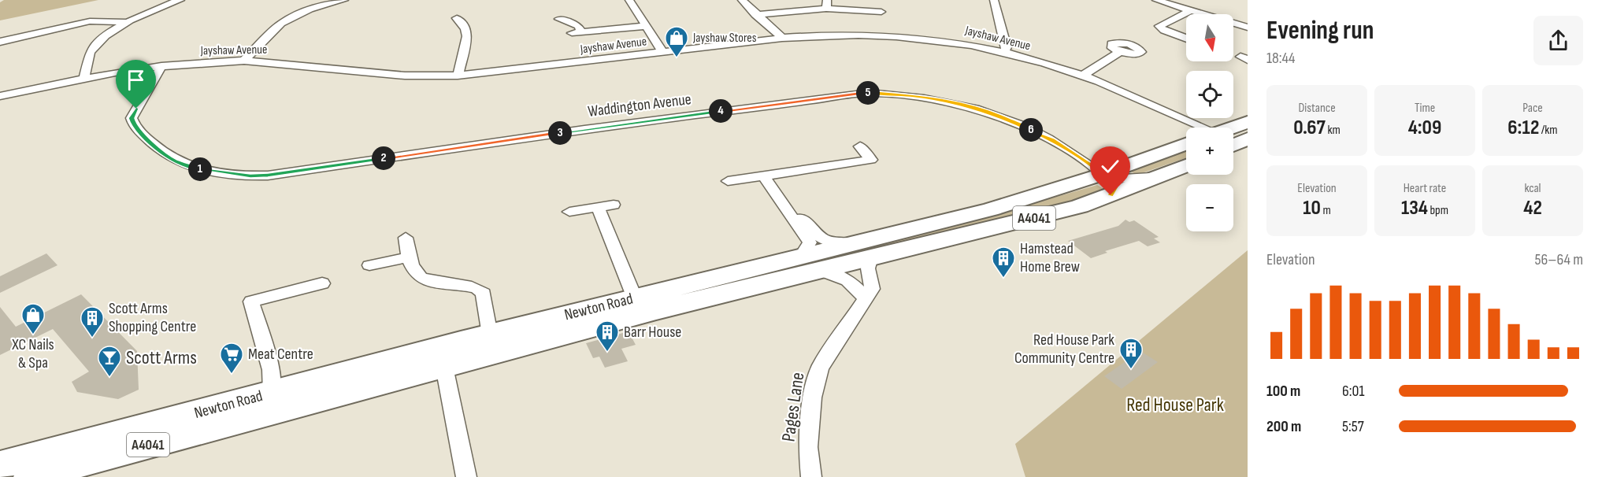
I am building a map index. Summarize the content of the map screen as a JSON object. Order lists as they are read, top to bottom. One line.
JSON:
{"streets":{"highway":["A4041","Newton Road"],"street":["Jayshaw Avenue","Waddington Avenue","Pages Lane"]},"crossings":[["Jayshaw Avenue","Waddington Avenue"],["Waddington Avenue","Newton Road"],["Newton Road","Pages Lane"]],"parks":["Red House Park"],"places":{"shop":["Jayshaw Stores","XC Nails & Spa"],"building":["Hamstead Home Brew","Scott Arms Shopping Centre","Barr House","Red House Park Community Centre"],"supermarket":["Meat Centre"],"bar":["Scott Arms"]},"north":"bottom","page":{"heading":["Evening run","18:44"],"map_buttons":["+","−"],"stats":[["Distance","0.67 km"],["Time","4:09"],["Pace","6:12 /km"],["Elevation","10 m"],["Heart rate","134 bpm"],["kcal","42"]],"pins":["5","4","6","3","2","1"],"chart":["Elevation","56–64 m"],"list":[{"name":"100 m","note":"6:01"},{"name":"200 m","note":"5:57"}]}}
